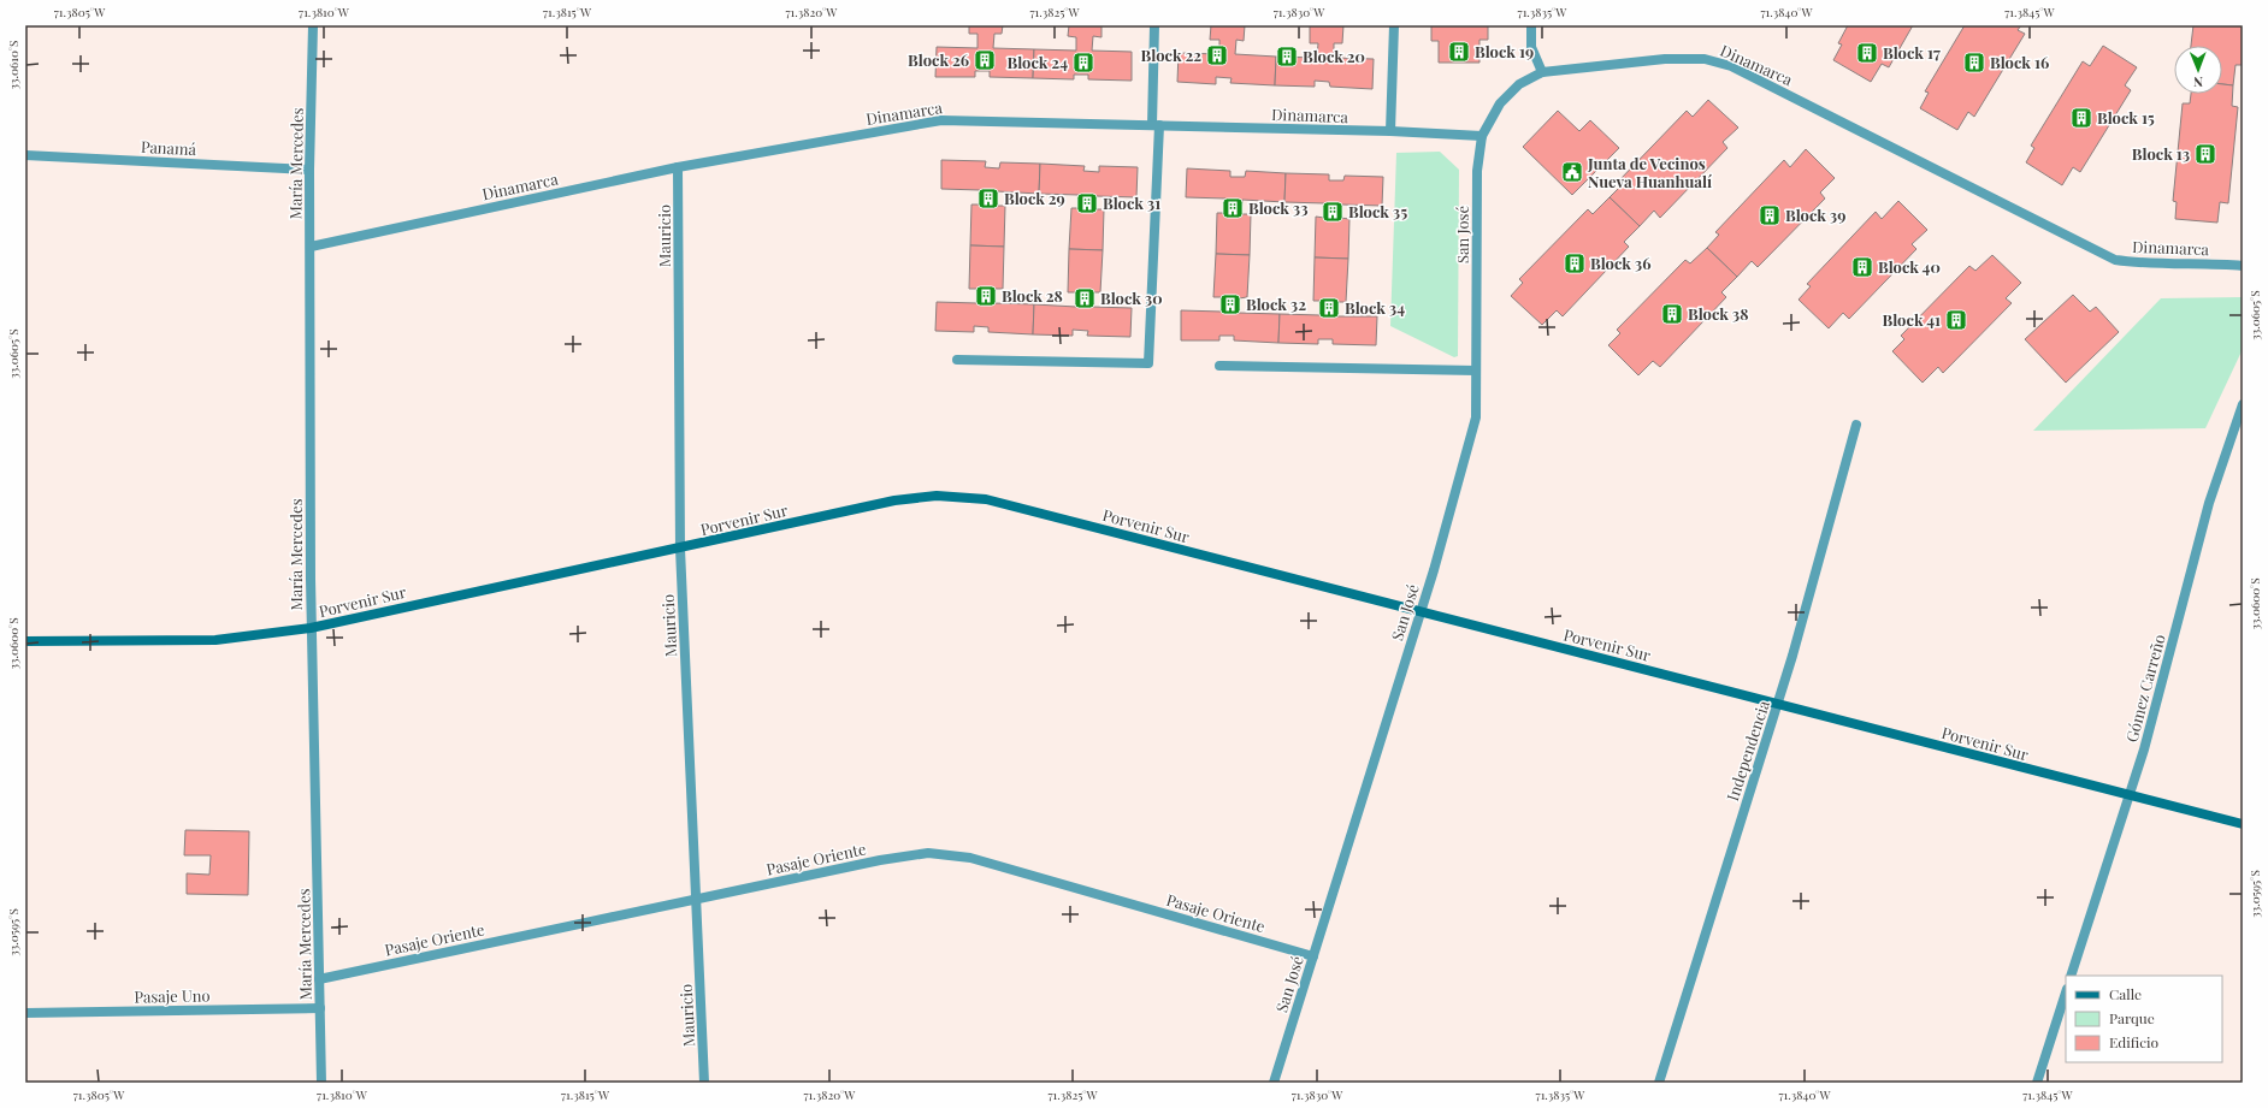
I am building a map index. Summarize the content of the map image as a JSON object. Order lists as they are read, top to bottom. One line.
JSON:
{"streets":{"main road":["Porvenir Sur"],"street":["Dinamarca","Panamá","María Mercedes","San José","Mauricio","Gómez Carreño","Independencia","Pasaje Oriente","Pasaje Uno"]},"crossings":[["Dinamarca","María Mercedes"],["Dinamarca","San José"],["Dinamarca","Mauricio"],["Panamá","María Mercedes"],["María Mercedes","Porvenir Sur"],["María Mercedes","Pasaje Oriente"],["María Mercedes","Pasaje Uno"],["San José","Porvenir Sur"],["San José","Pasaje Oriente"],["Mauricio","Porvenir Sur"],["Mauricio","Pasaje Oriente"],["Porvenir Sur","Gómez Carreño"],["Porvenir Sur","Independencia"]],"places":{"building":["Block 19","Block 17","Block 22","Block 20","Block 26","Block 24","Block 16","Block 15","Block 13","Block 29","Block 31","Block 33","Block 35","Block 39","Block 36","Block 40","Block 28","Block 30","Block 32","Block 34","Block 38","Block 41"],"public building":["Junta de Vecinos Nueva Huanhualí"]},"legend":["Calle","Parque","Edificio"],"north":"bottom","coordinates":["71.3805°W","71.3810°W","71.3815°W","71.3820°W","71.3825°W","71.3830°W","71.3835°W","71.3840°W","71.3845°W","33.0610°S","33.0605°S","33.0600°S","33.0595°S"]}
